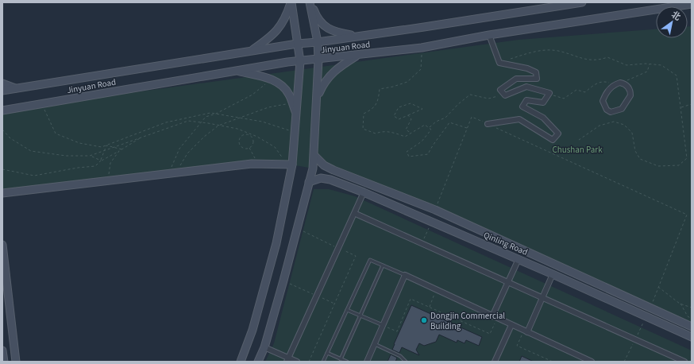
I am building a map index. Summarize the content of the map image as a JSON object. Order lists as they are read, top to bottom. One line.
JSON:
{"streets":{"main road":["Jinyuan Road","Qinling Road"]},"parks":["Chushan Park"],"places":["Dongjin Commercial Building"],"north":"top right"}
